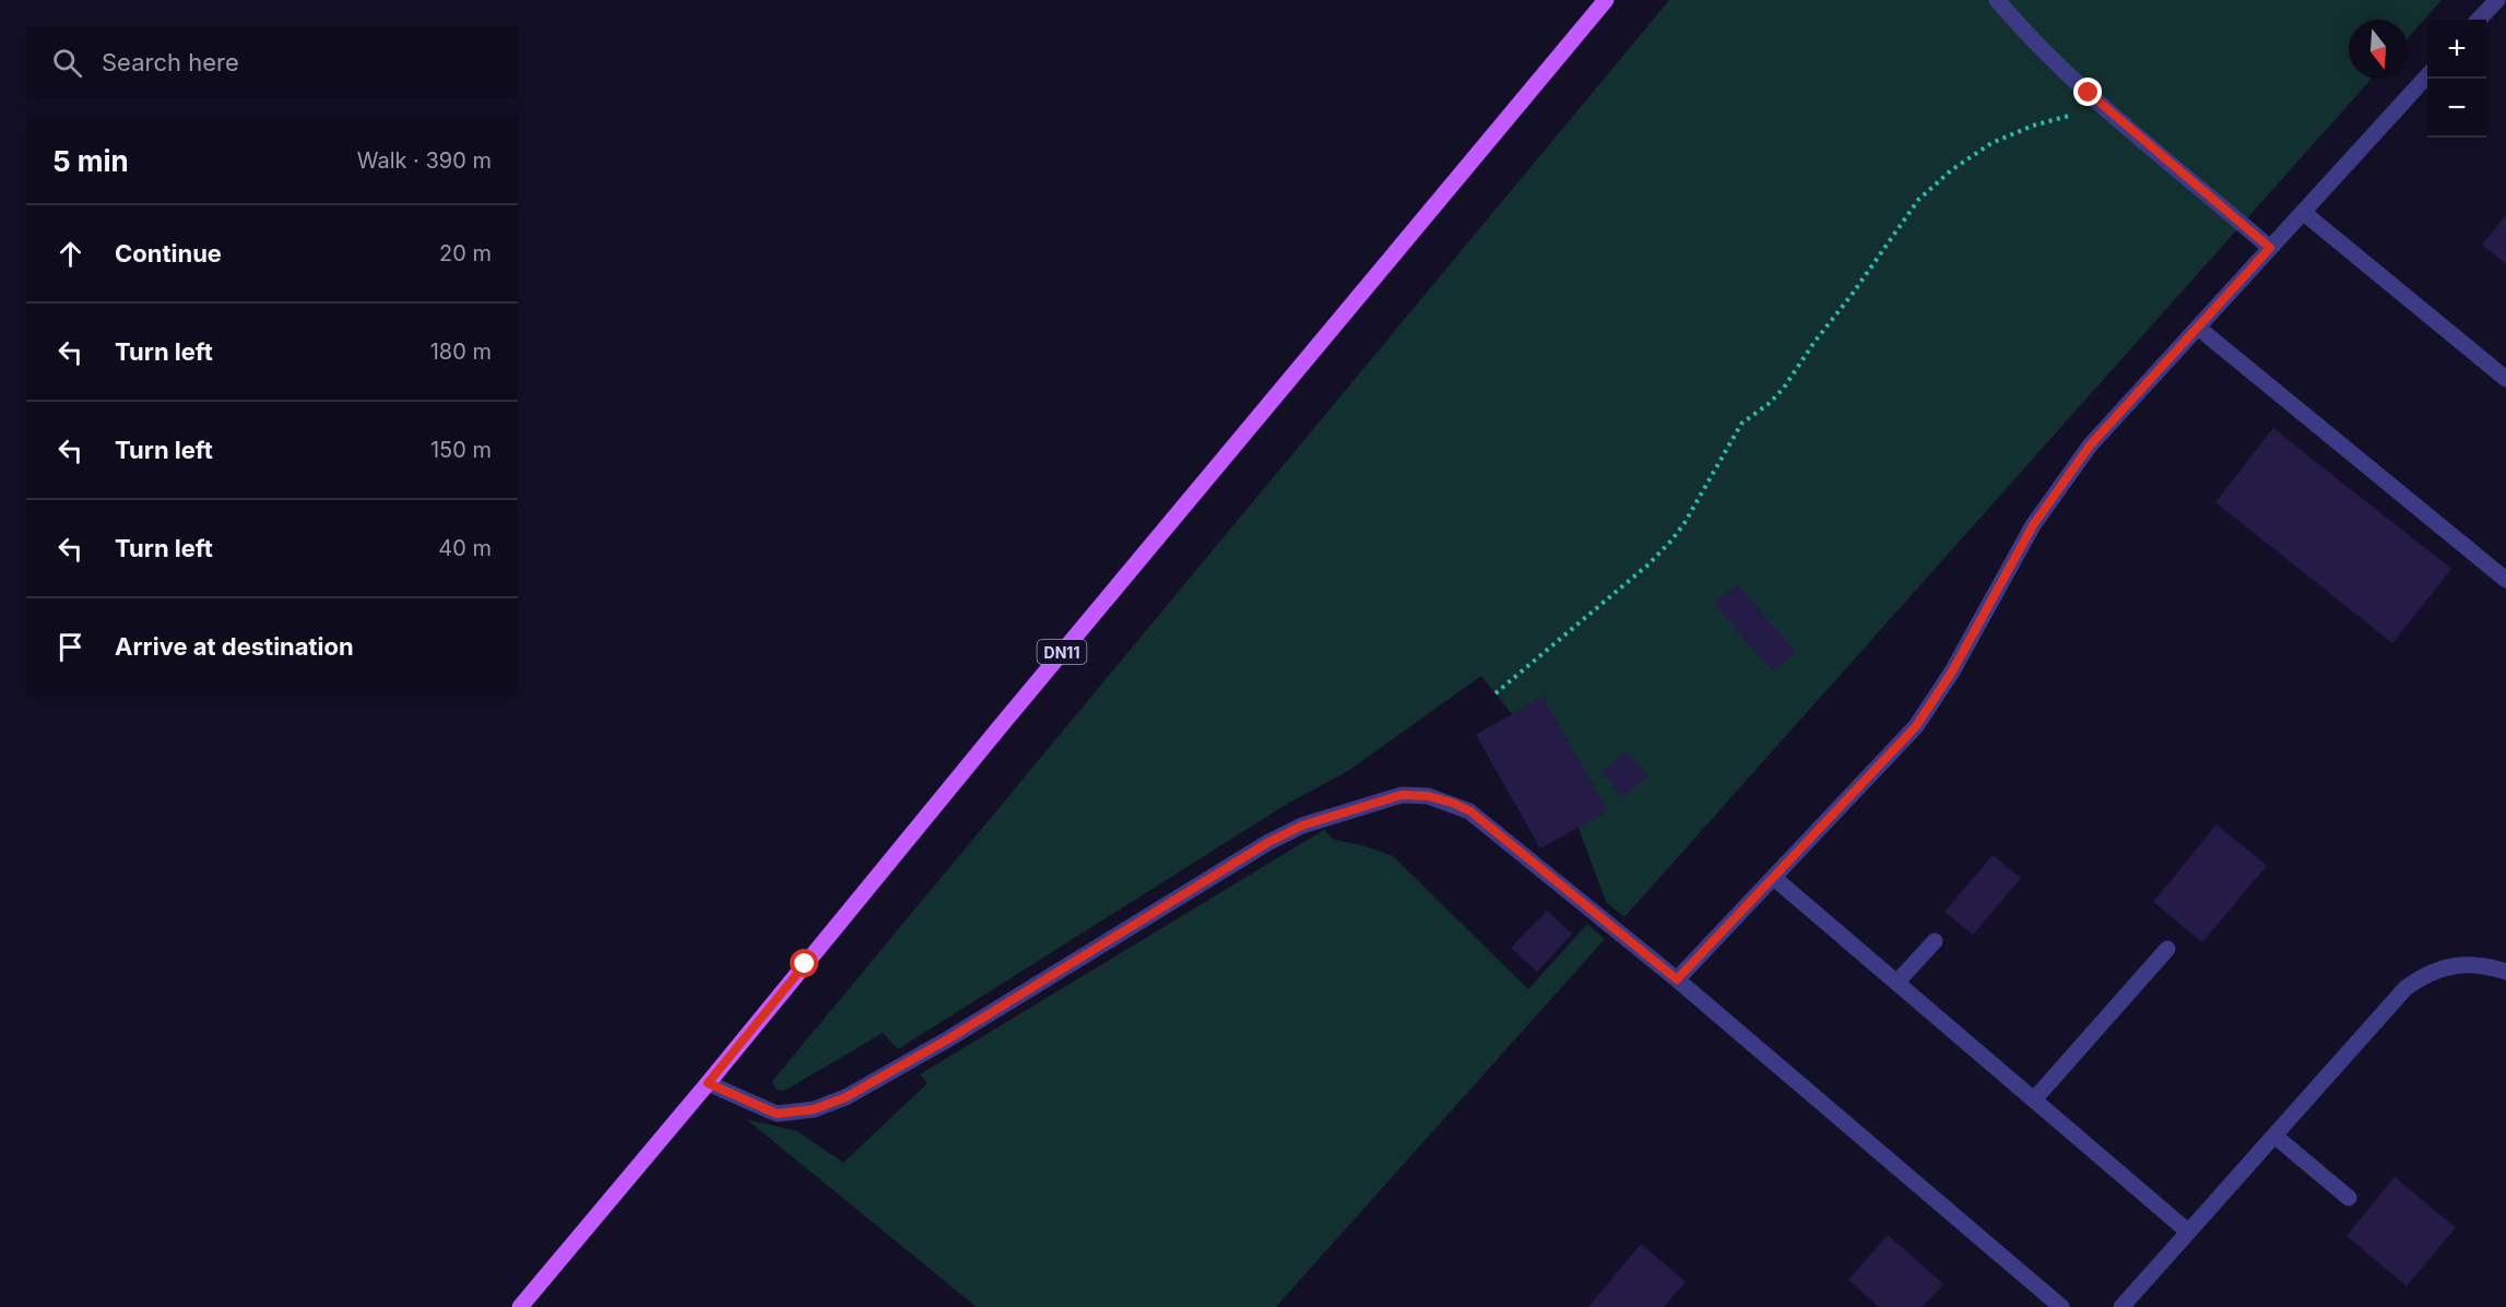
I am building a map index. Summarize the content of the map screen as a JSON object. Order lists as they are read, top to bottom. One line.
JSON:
{"streets":{"main road":["DN11"]},"north":"bottom","page":{"map_buttons":["+","−"],"search":"Search here","heading":["5 min","Walk · 390 m"],"list":[["Continue","20 m"],["Turn left","180 m"],["Turn left","150 m"],["Turn left","40 m"],"Arrive at destination"]}}
